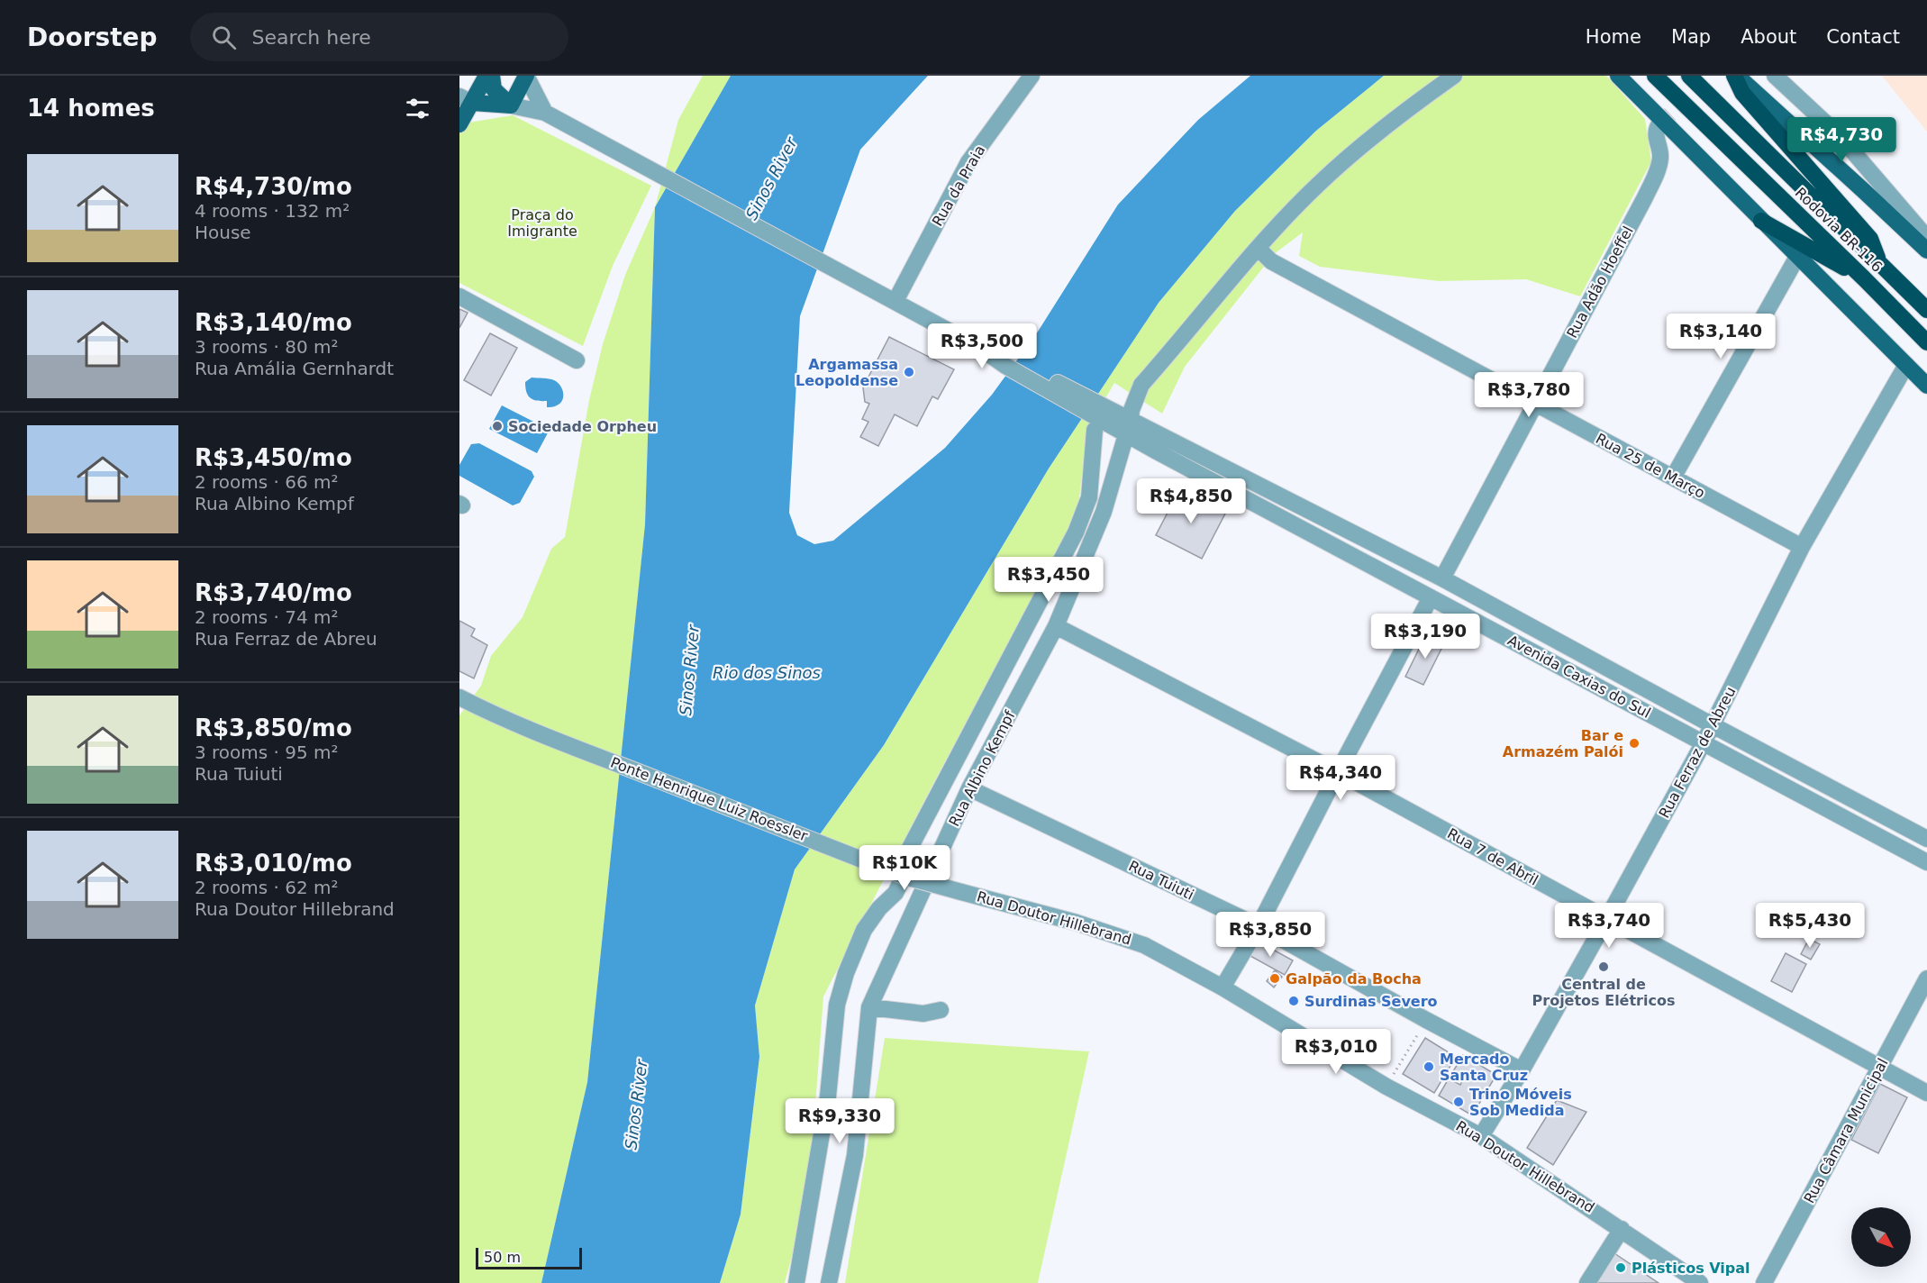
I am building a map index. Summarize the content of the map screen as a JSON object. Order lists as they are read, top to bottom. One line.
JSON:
{"streets":{"highway":["Rodovia BR-116"],"street":["Rua da Praia","Rua Adão Hoeffel","Rua 25 de Março","Avenida Caxias do Sul","Rua Ferraz de Abreu","Rua Albino Kempf","Ponte Henrique Luiz Roessler","Rua 7 de Abril","Rua Tuiuti","Rua Doutor Hillebrand","Rua Câmara Municipal"]},"crossings":[["Rua da Praia","Avenida Caxias do Sul"],["Rua Adão Hoeffel","Rua 25 de Março"],["Rua Adão Hoeffel","Avenida Caxias do Sul"],["Rua 25 de Março","Rua Ferraz de Abreu"],["Rua 25 de Março","Rua Albino Kempf"],["Avenida Caxias do Sul","Rua Ferraz de Abreu"],["Avenida Caxias do Sul","Rua Albino Kempf"],["Rua Ferraz de Abreu","Rua 7 de Abril"],["Rua Ferraz de Abreu","Rua Tuiuti"],["Rua Ferraz de Abreu","Rua Doutor Hillebrand"],["Rua Albino Kempf","Rua 7 de Abril"],["Rua Albino Kempf","Rua Tuiuti"],["Ponte Henrique Luiz Roessler","Rua Doutor Hillebrand"],["Rua 7 de Abril","Rua Câmara Municipal"]],"water":["Sinos River","Rio dos Sinos"],"parks":["Praça do Imigrante"],"places":["Argamassa Leopoldense","Sociedade Orpheu","Bar e Armazém Palói","Central de Projetos Elétricos","Galpão da Bocha","Surdinas Severo","Mercado Santa Cruz","Trino Móveis Sob Medida","Plásticos Vipal"],"scale_bar":"50 m","north":"bottom right","page":{"header":"Doorstep","search":"Search here","nav":["Home","Map","About","Contact"],"heading":"14 homes","price":["R$4,730","R$3,140","R$3,500","R$3,780","R$4,850","R$3,450","R$3,190","R$4,340","R$10K","R$3,740","R$5,430","R$3,850","R$3,010","R$9,330"],"list":[{"name":"R$4,730/mo","note":"4 rooms · 132 m² · House"},{"name":"R$3,140/mo","note":"3 rooms · 80 m² · Rua Amália Gernhardt"},{"name":"R$3,450/mo","note":"2 rooms · 66 m² · Rua Albino Kempf"},{"name":"R$3,740/mo","note":"2 rooms · 74 m² · Rua Ferraz de Abreu"},{"name":"R$3,850/mo","note":"3 rooms · 95 m² · Rua Tuiuti"},{"name":"R$3,010/mo","note":"2 rooms · 62 m² · Rua Doutor Hillebrand"}],"scale":"50 m"}}
